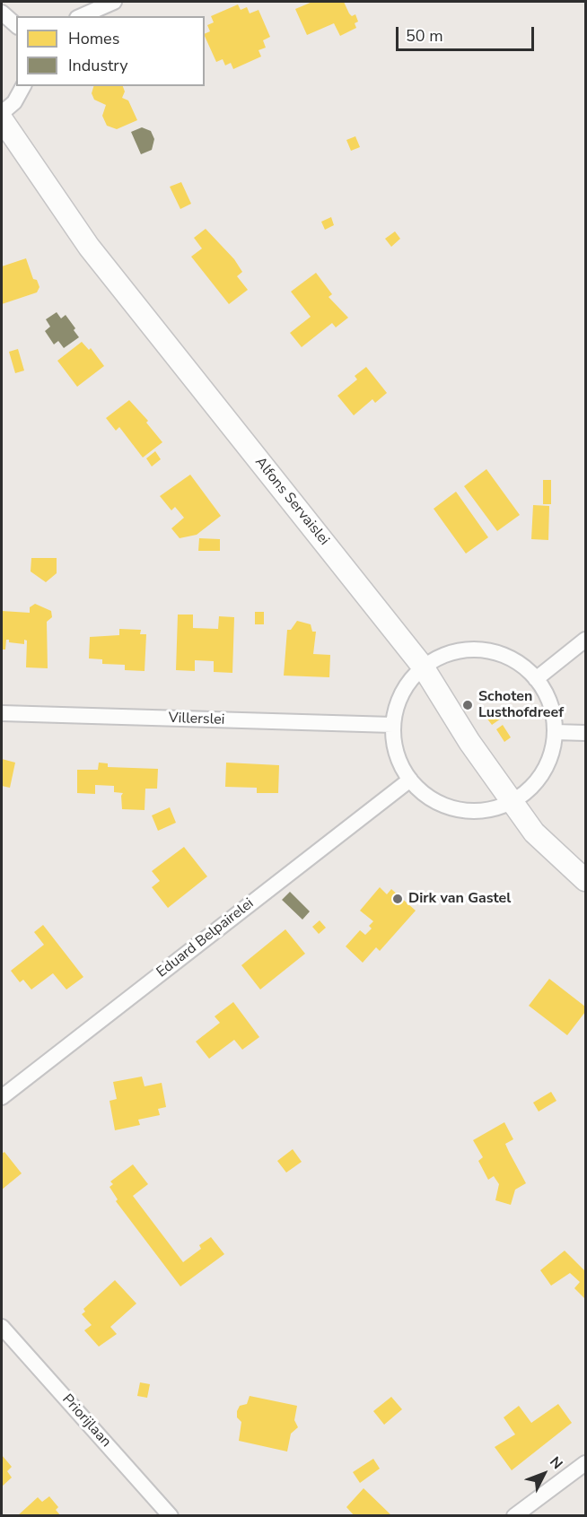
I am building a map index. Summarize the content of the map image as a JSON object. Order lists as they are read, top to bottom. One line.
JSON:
{"streets":{"street":["Alfons Servaislei","Villerslei","Eduard Belpairelei","Priorijlaan"]},"places":["Schoten Lusthofdreef","Dirk van Gastel"],"legend":["Homes","Industry"],"scale_bar":"50 m","north":"top right"}
